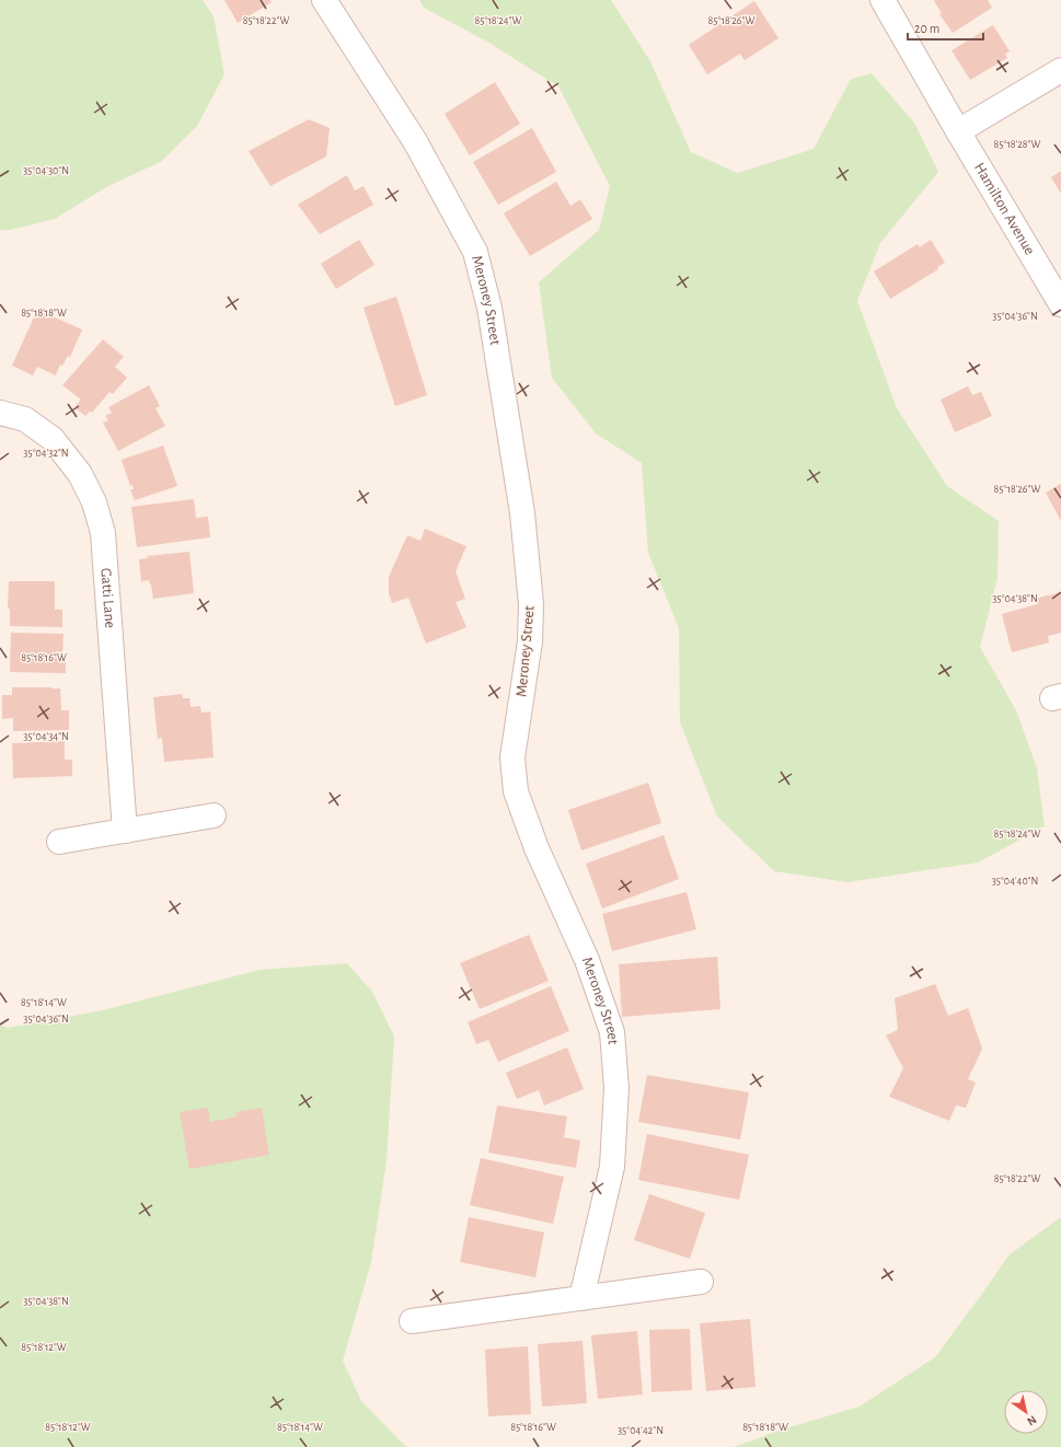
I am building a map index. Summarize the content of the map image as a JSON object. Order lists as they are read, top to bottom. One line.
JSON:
{"streets":{"street":["Hamilton Avenue","Meroney Street","Gatti Lane"]},"scale_bar":"20 m","north":"bottom right","coordinates":["85°18'22\"W","85°18'24\"W","85°18'26\"W","85°18'28\"W","35°04'30\"N","85°18'18\"W","35°04'36\"N","35°04'32\"N","35°04'38\"N","85°18'16\"W","35°04'34\"N","35°04'40\"N","85°18'14\"W","85°18'12\"W","35°04'42\"N"]}
